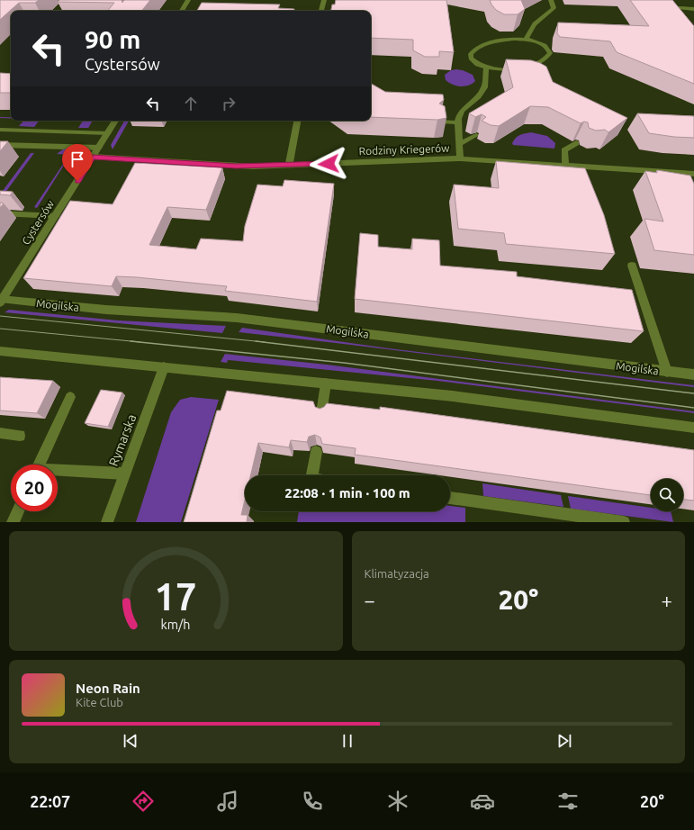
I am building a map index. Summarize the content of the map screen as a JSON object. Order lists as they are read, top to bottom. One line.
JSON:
{"streets":{"main road":["Rodziny Kriegerów","Cystersów","Mogilska","Rymarska"]},"crossings":[["Rodziny Kriegerów","Cystersów"],["Cystersów","Mogilska"]],"page":{"turn":["90 m","Cystersów"],"limit":"20","trip":"22:08 · 1 min · 100 m","tile":"Klimatyzacja","heat":["−","20°","+"],"song":["Neon Rain","Kite Club"],"tabs":["22:07","20°"],"gauge":["17","km/h"]}}
